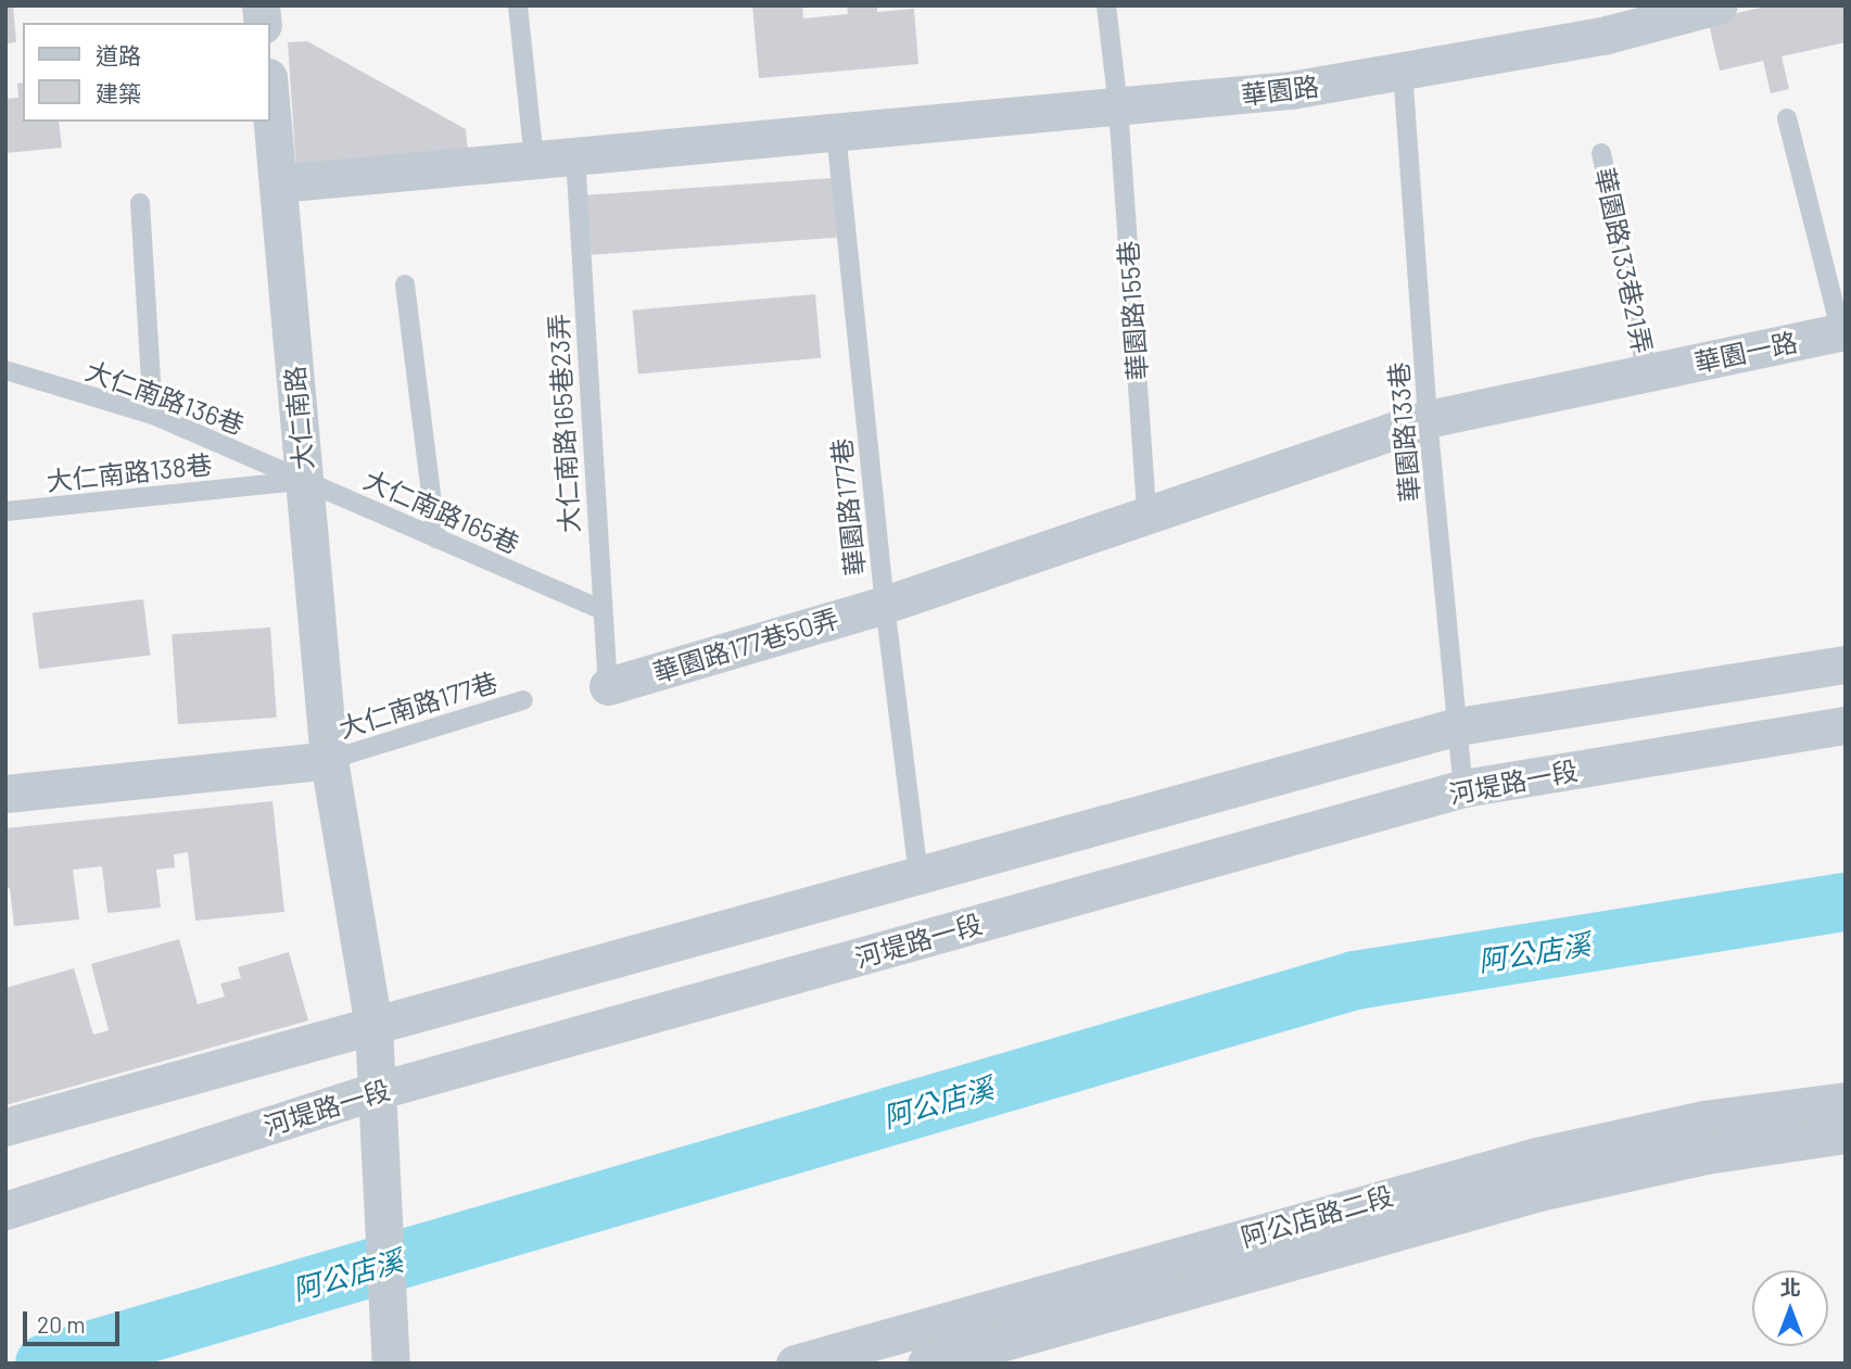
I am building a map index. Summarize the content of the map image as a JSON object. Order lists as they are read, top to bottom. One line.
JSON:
{"streets":{"street":["華園路","華園路133巷21弄","華園一路","大仁南路","華園路177巷50弄","河堤路一段","阿公店路二段"],"lane":["華園路155巷","大仁南路136巷","大仁南路165巷23弄","華園路133巷","大仁南路138巷","華園路177巷","大仁南路165巷","大仁南路177巷"]},"crossings":[["華園路","華園路155巷"],["華園路","大仁南路"],["華園路","大仁南路165巷23弄"],["華園路","華園路133巷"],["華園路","華園路177巷"],["華園路133巷21弄","華園一路"],["華園路133巷21弄","華園路133巷"],["大仁南路136巷","大仁南路"],["大仁南路136巷","大仁南路138巷"],["大仁南路136巷","大仁南路165巷"],["大仁南路","大仁南路138巷"],["大仁南路","大仁南路165巷"],["大仁南路","大仁南路177巷"],["大仁南路","河堤路一段"],["大仁南路165巷23弄","大仁南路165巷"],["大仁南路165巷23弄","華園路177巷50弄"],["華園路133巷","河堤路一段"],["大仁南路138巷","大仁南路165巷"],["華園路177巷","華園路177巷50弄"]],"water":["阿公店溪"],"legend":["道路","建築"],"scale_bar":"20 m","north":"top"}
